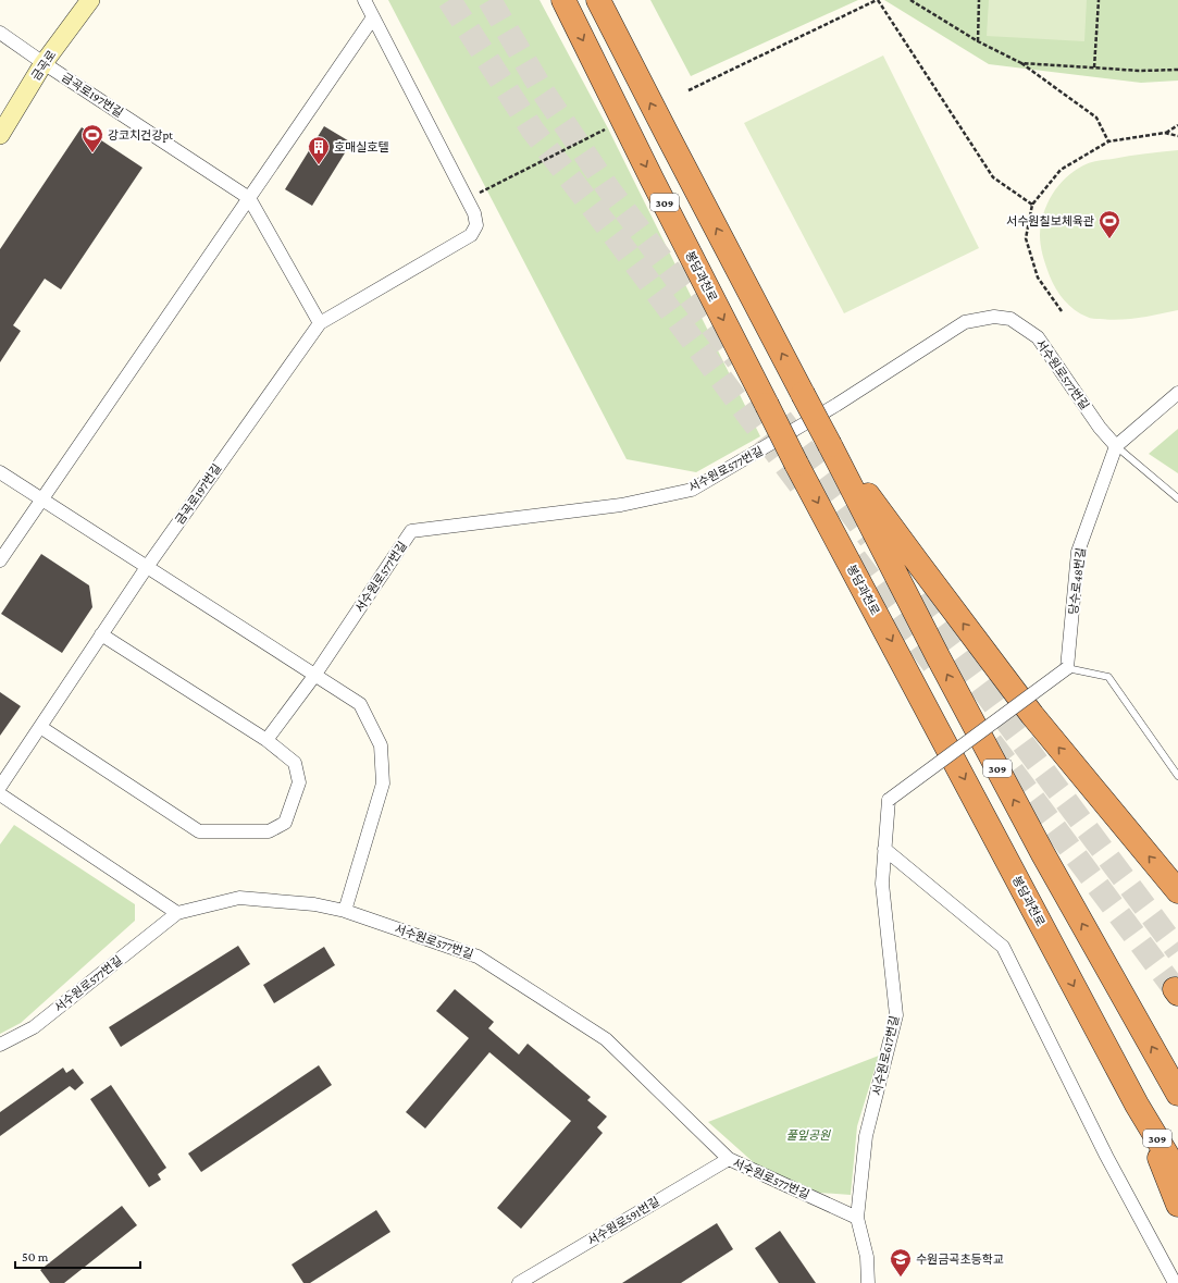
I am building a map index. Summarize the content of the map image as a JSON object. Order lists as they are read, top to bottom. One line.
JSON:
{"streets":{"highway":["309","봉담과천로"],"main road":["금곡로"],"street":["금곡로197번길","서수원로577번길","당수로48번길","서수원로617번길","서수원로591번길"]},"crossings":[["금곡로","금곡로197번길"],["서수원로577번길","당수로48번길"],["서수원로577번길","서수원로617번길"],["서수원로577번길","서수원로591번길"],["당수로48번길","서수원로617번길"]],"parks":["풀잎공원"],"places":{"sports":["강코치건강pt","서수원칠보체육관"],"building":["호매실호텔"],"school or university":["수원금곡초등학교"]},"scale_bar":"50 m"}
